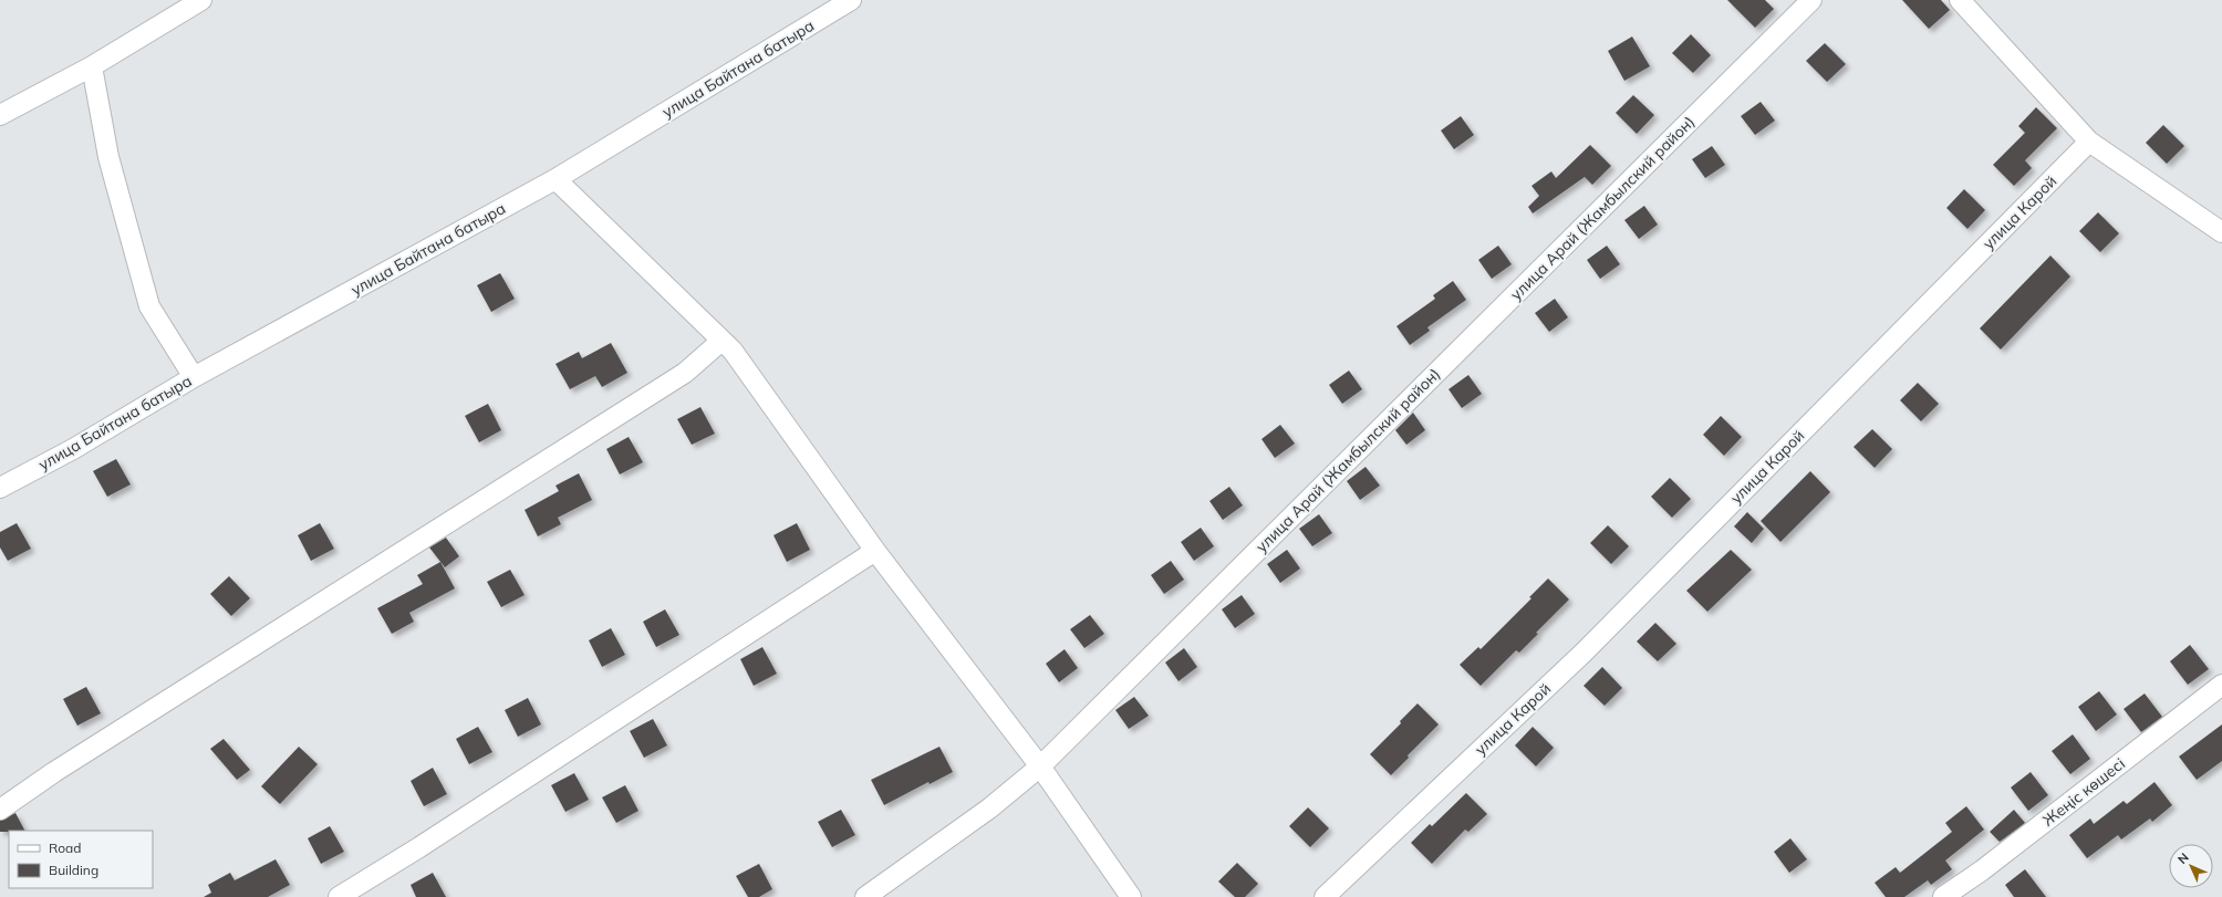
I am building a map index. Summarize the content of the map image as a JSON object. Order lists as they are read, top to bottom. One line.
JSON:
{"streets":{"street":["улица Байтана батыра","улица Арай (Жамбылский район)","улица Карой","Жеңіс көшесі"]},"legend":["Road","Building"],"north":"top left"}
